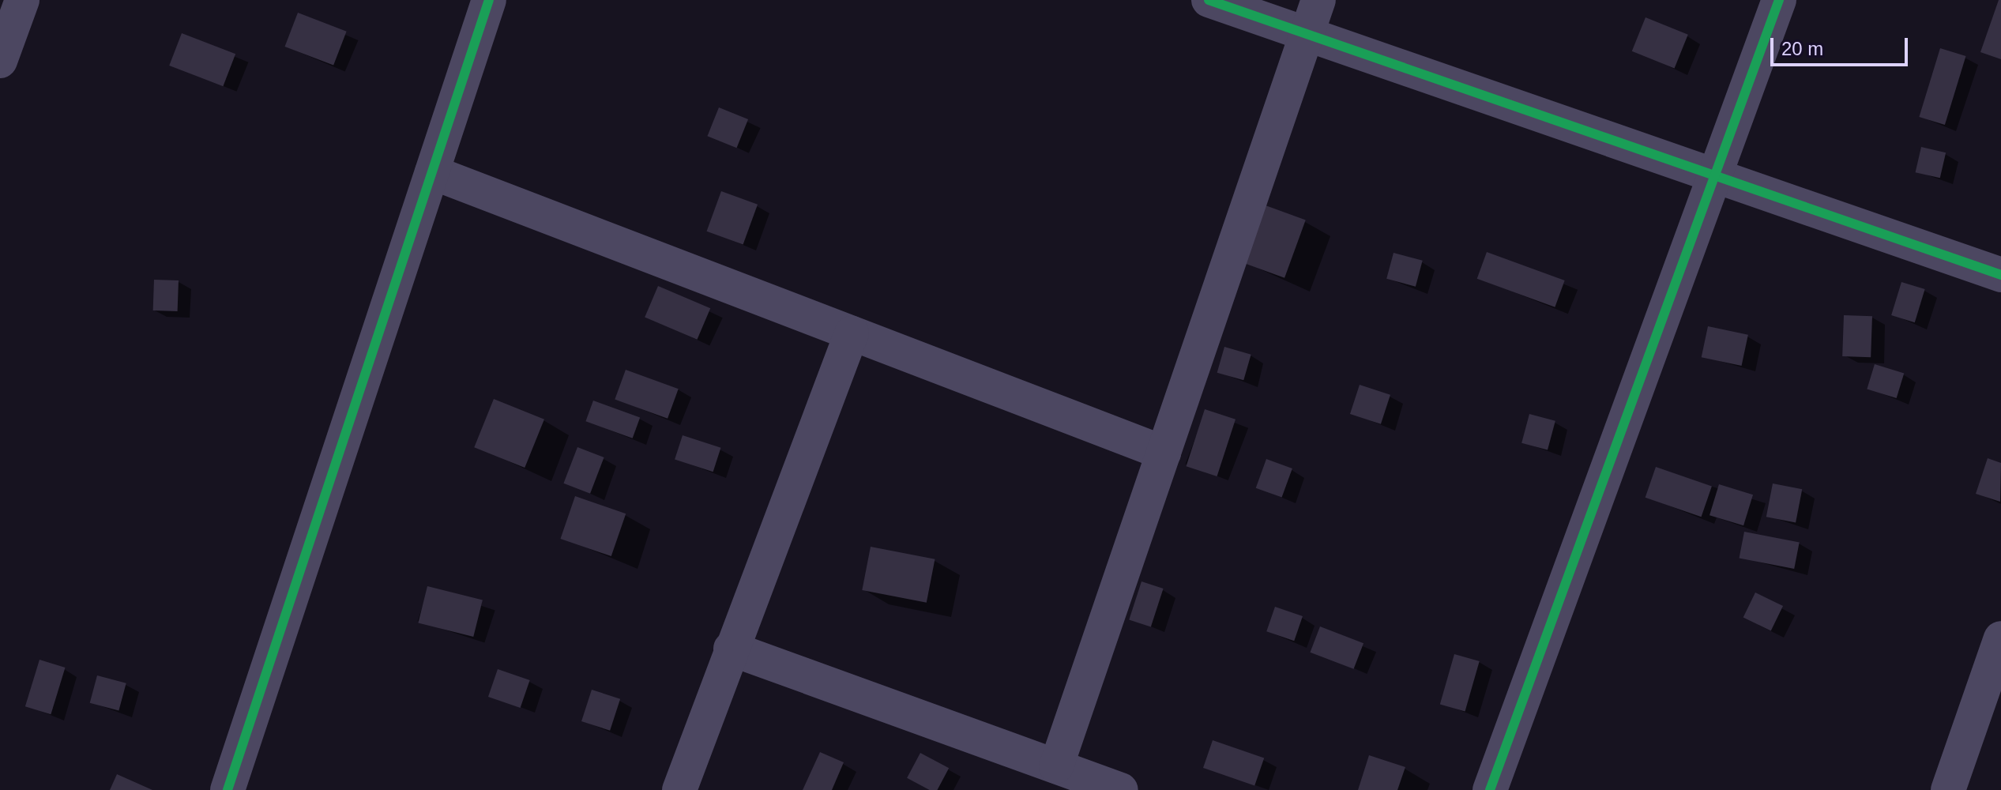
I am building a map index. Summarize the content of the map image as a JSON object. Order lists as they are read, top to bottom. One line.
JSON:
{"scale_bar":"20 m"}
